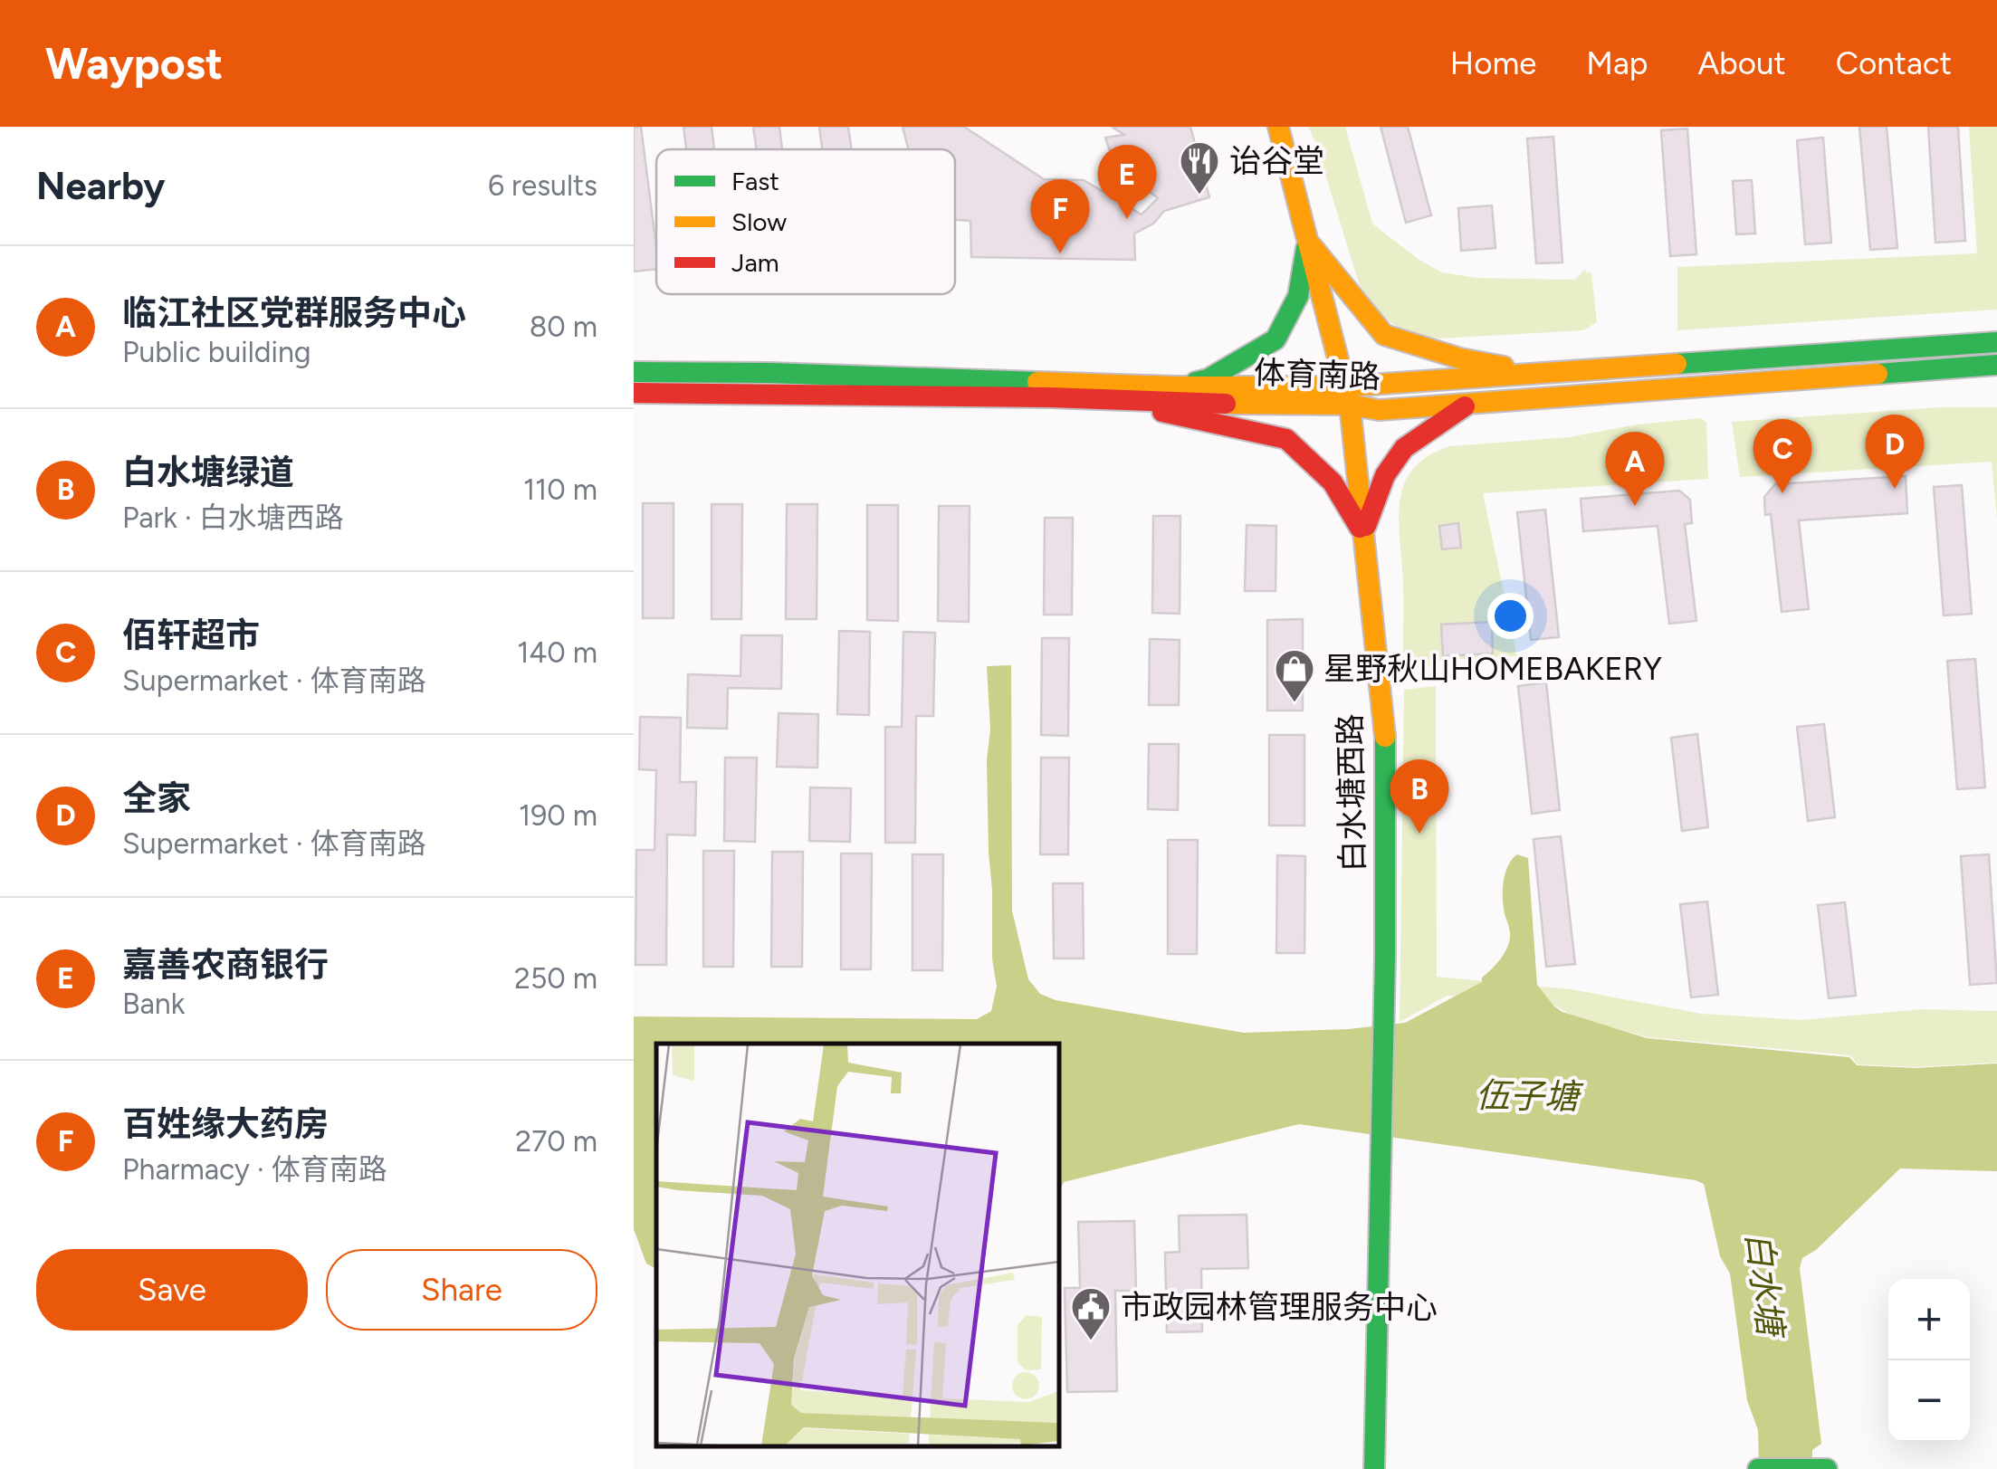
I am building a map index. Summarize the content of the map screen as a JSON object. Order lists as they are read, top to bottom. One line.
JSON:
{"streets":{"main road":["体育南路","白水塘西路"]},"crossings":[["体育南路","白水塘西路"]],"water":["伍子塘","白水塘"],"places":{"restaurant":["诒谷堂"],"shop":["星野秋山HOMEBAKERY"],"public building":["市政园林管理服务中心"]},"legend":["Fast","Slow","Jam"],"page":{"header":"Waypost","nav":["Home","Map","About","Contact"],"heading":["Nearby","6 results"],"pins":["E","F","D","C","A","B"],"list":[{"mark":"A","name":"临江社区党群服务中心","note":"Public building","value":"80 m"},{"mark":"B","name":"白水塘绿道","note":"Park · 白水塘西路","value":"110 m"},{"mark":"C","name":"佰轩超市","note":"Supermarket · 体育南路","value":"140 m"},{"mark":"D","name":"全家","note":"Supermarket · 体育南路","value":"190 m"},{"mark":"E","name":"嘉善农商银行","note":"Bank","value":"250 m"},{"mark":"F","name":"百姓缘大药房","note":"Pharmacy · 体育南路","value":"270 m"}],"buttons":["Save","Share"],"map_buttons":["+","−"]}}
